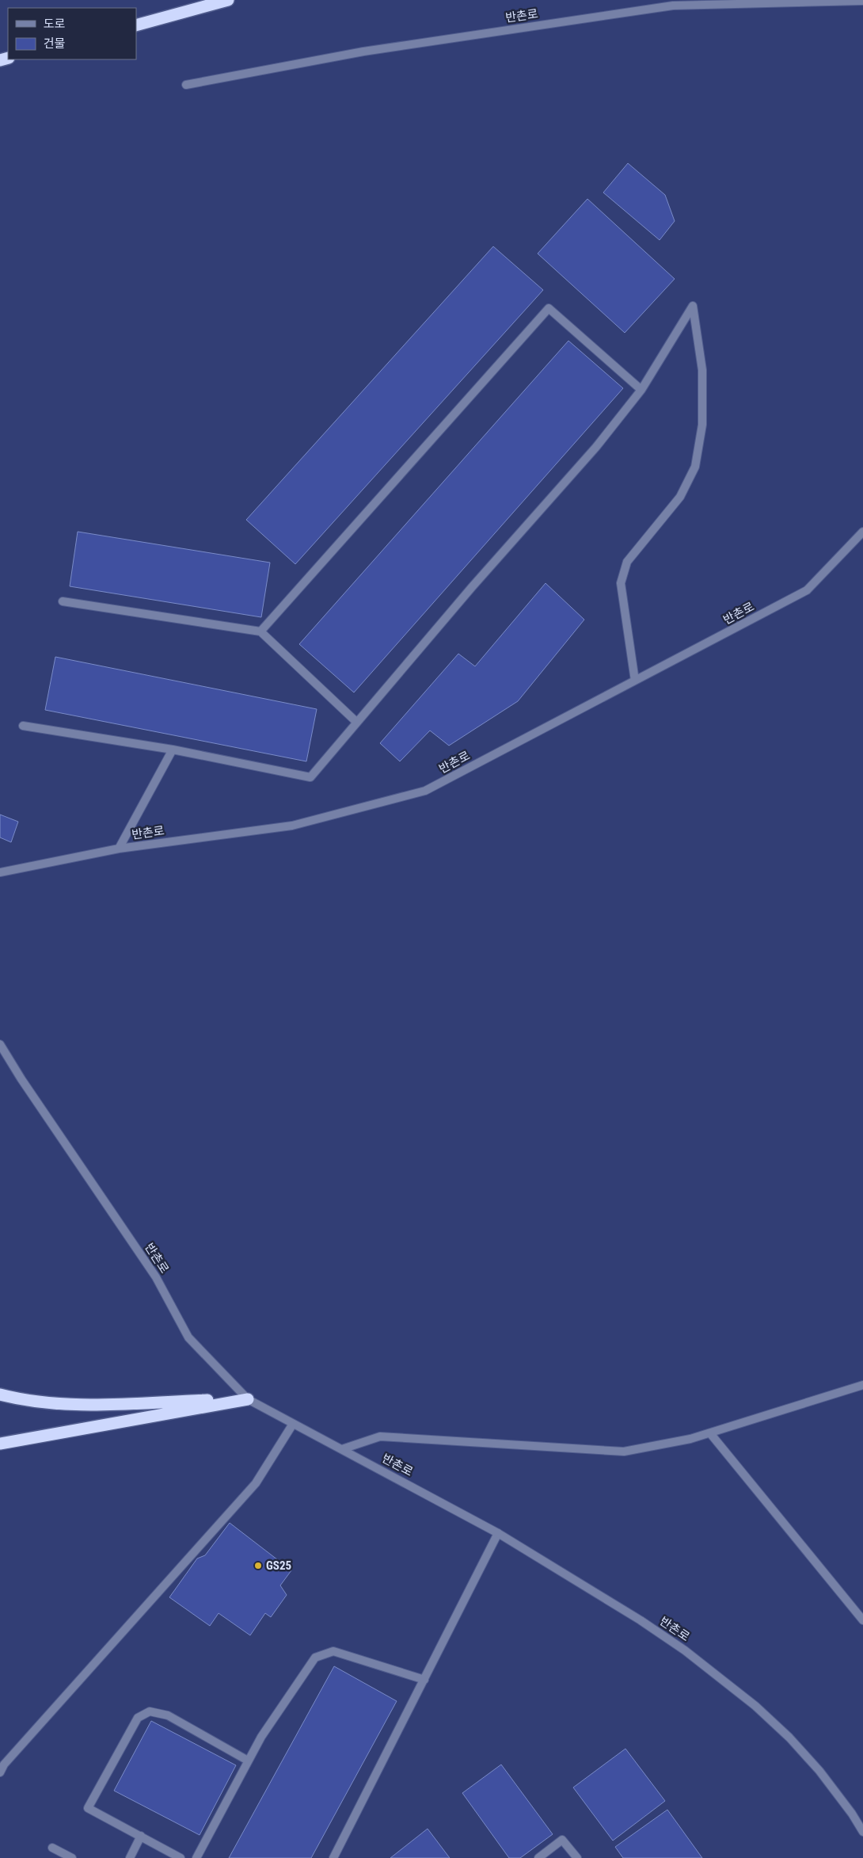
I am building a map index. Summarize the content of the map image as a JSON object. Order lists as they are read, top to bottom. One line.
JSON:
{"streets":{"street":["반촌로"]},"places":["GS25"],"legend":["도로","건물"]}
